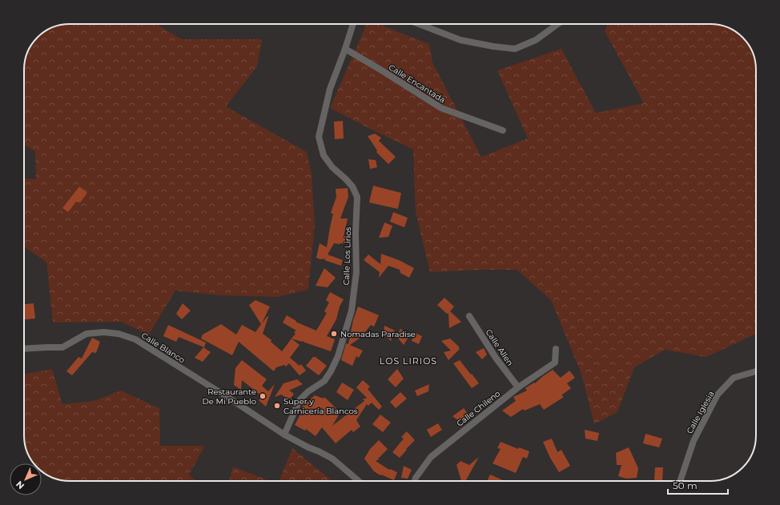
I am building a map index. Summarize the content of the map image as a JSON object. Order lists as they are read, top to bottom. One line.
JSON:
{"streets":{"street":["Calle Encantada","Calle Los Lirios","Calle Blanco","Calle Allen","Calle Chileno","Calle Iglesia"]},"crossings":[["Calle Encantada","Calle Los Lirios"],["Calle Los Lirios","Calle Blanco"],["Calle Allen","Calle Chileno"]],"districts":["LOS LIRIOS"],"places":["Nomadas Paradise","Restaurante De Mi Pueblo","Súper y Carnicería Blancos"],"scale_bar":"50 m","north":"bottom left"}
